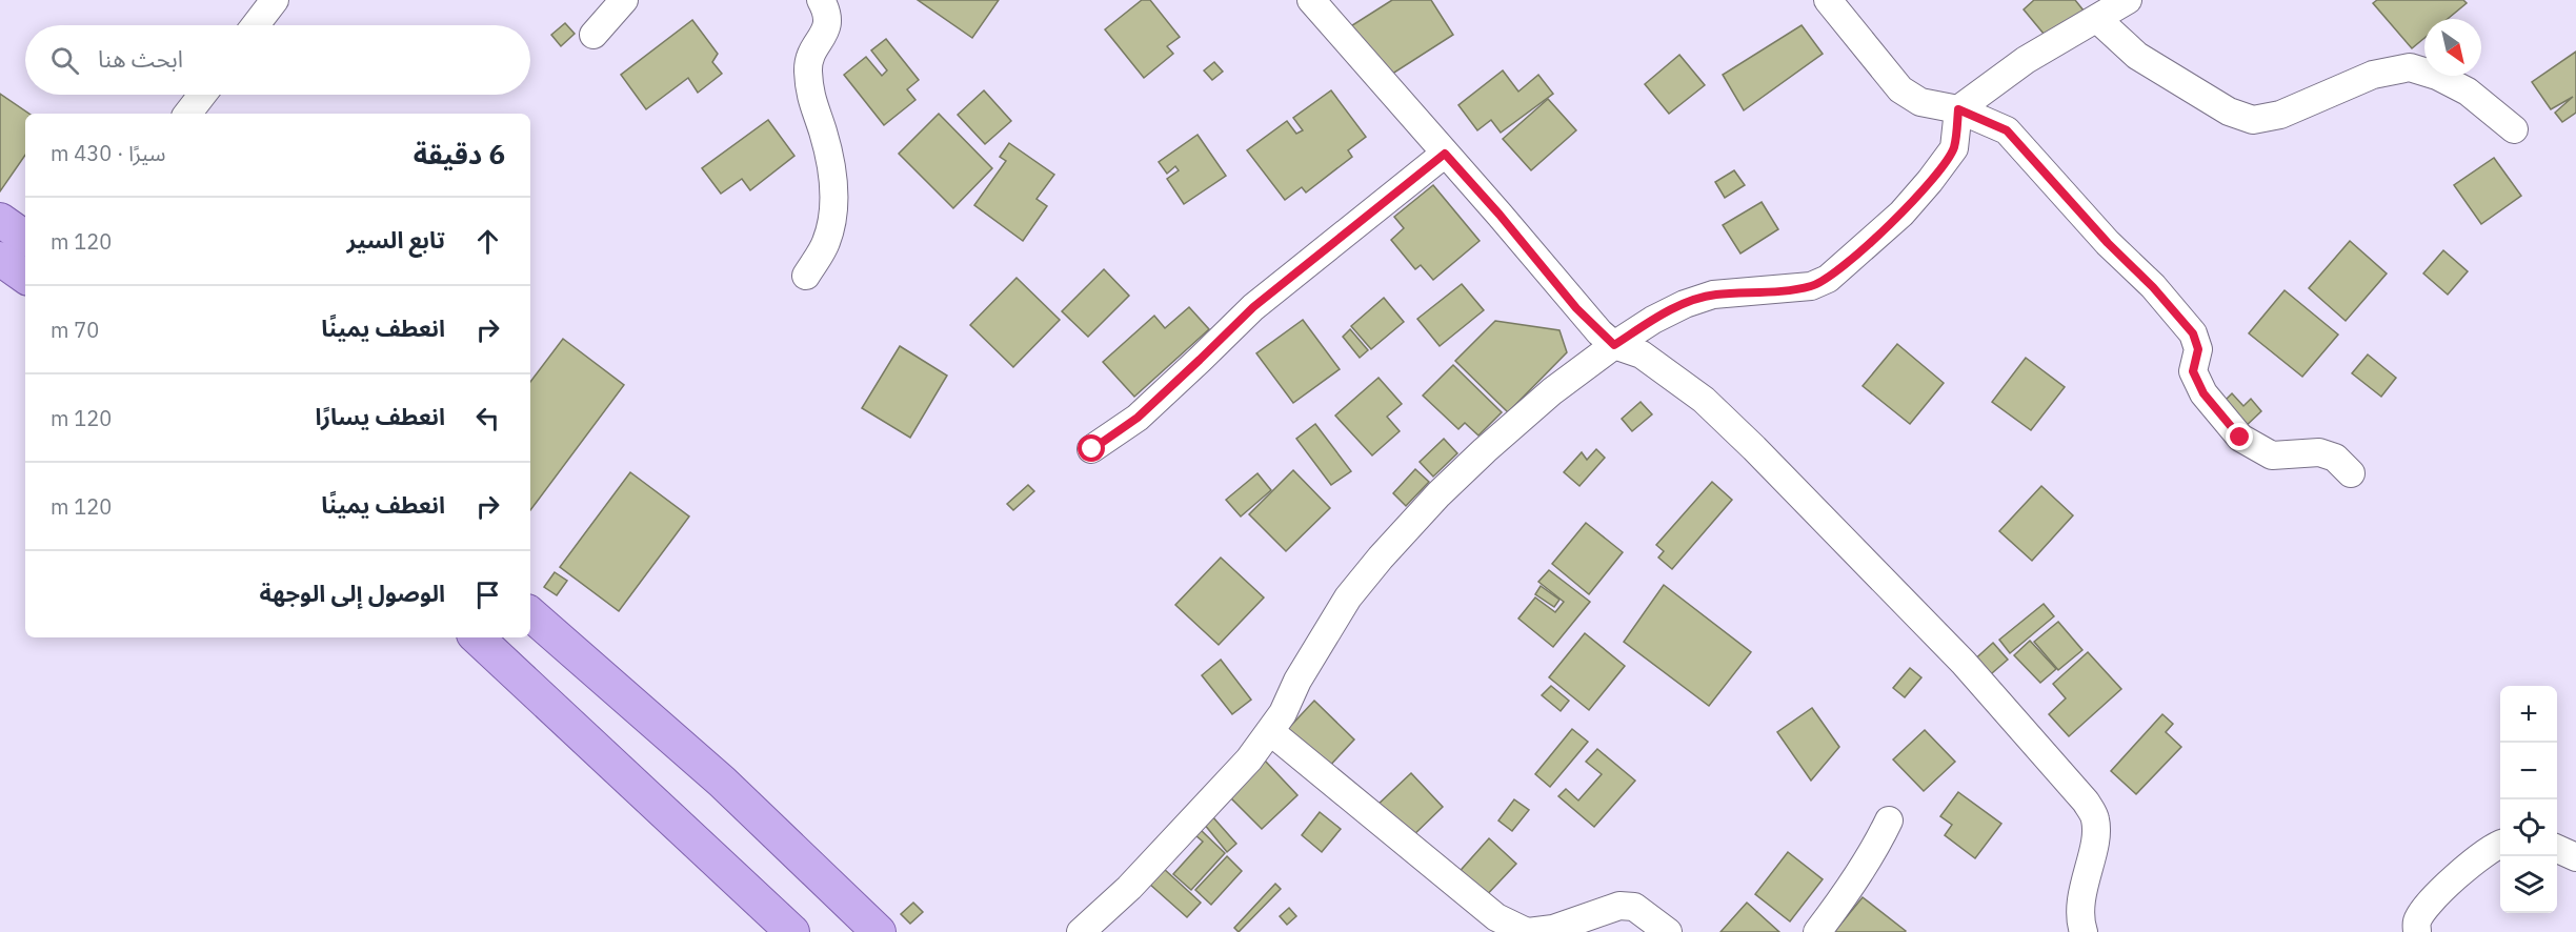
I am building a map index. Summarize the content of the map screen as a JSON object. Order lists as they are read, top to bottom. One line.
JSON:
{"north":"bottom right","page":{"search":"ابحث هنا","heading":["6 دقيقة","سيرًا · 430 m"],"list":[["تابع السير","120 m"],["انعطف يمينًا","70 m"],["انعطف يسارًا","120 m"],["انعطف يمينًا","120 m"],"الوصول إلى الوجهة"],"map_buttons":["+","−"]}}
